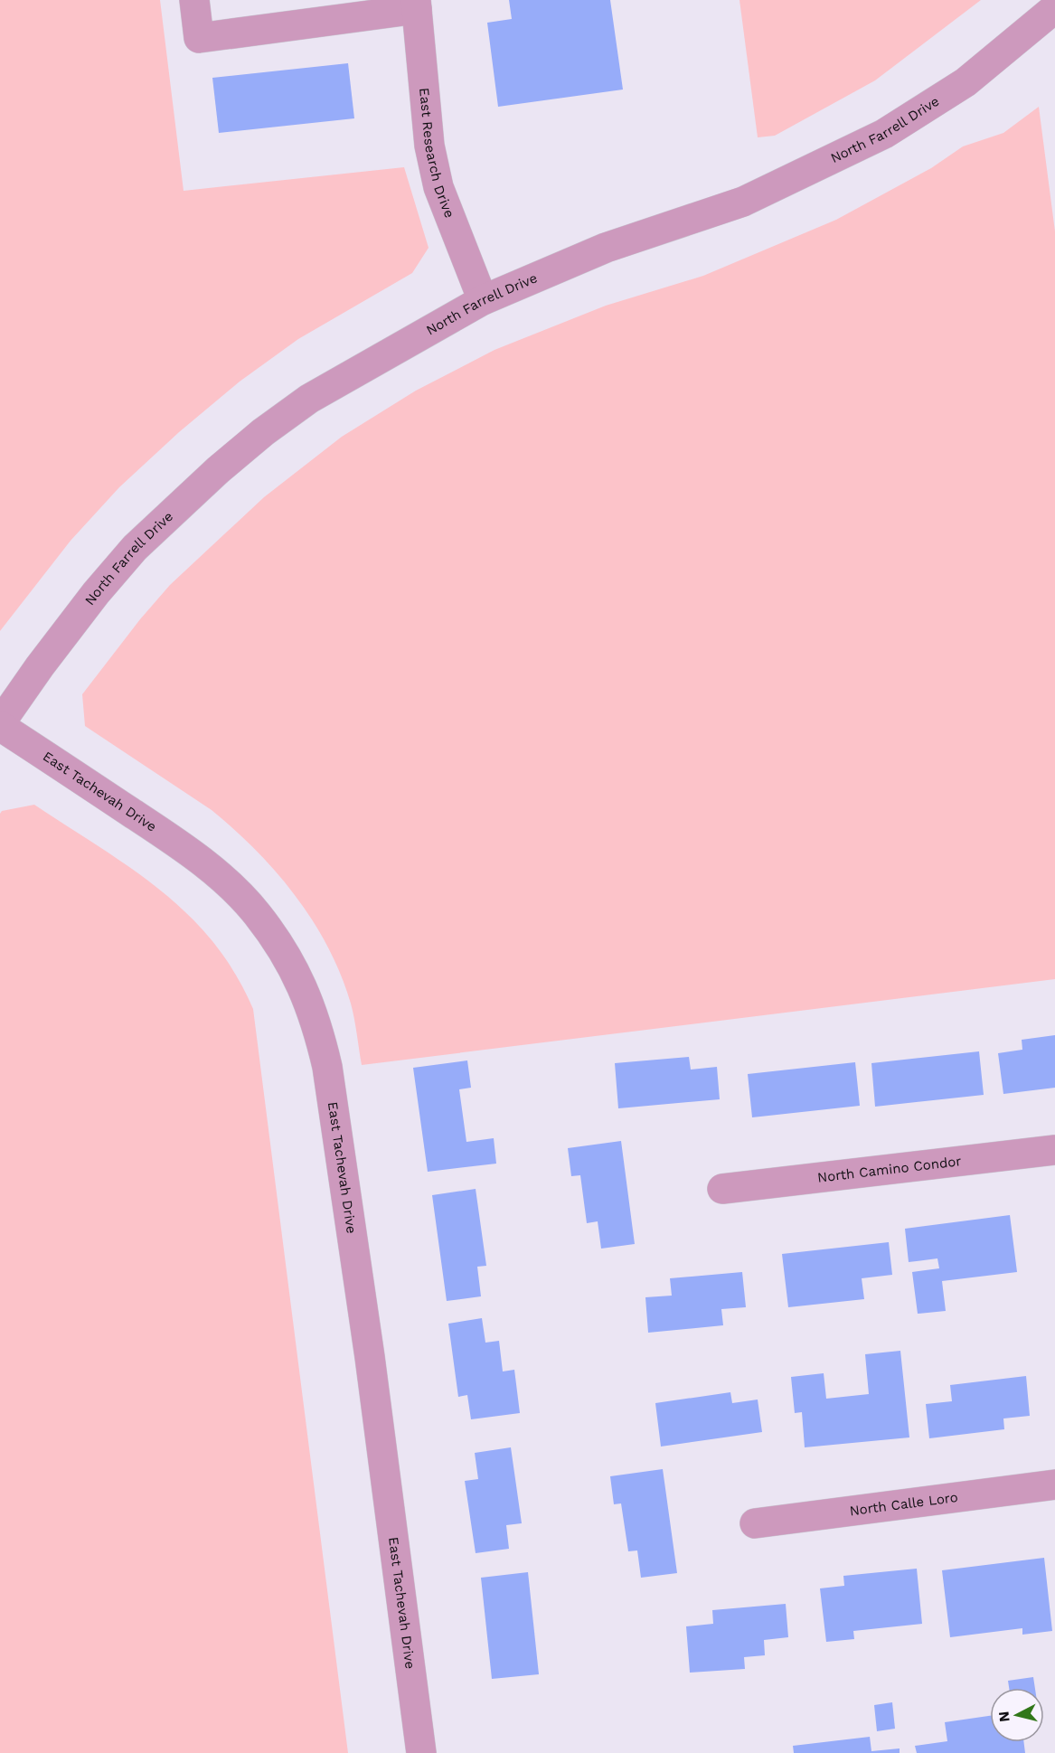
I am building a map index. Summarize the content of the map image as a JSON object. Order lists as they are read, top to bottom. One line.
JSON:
{"streets":{"street":["North Farrell Drive","East Research Drive","East Tachevah Drive","North Camino Condor","North Calle Loro"]},"crossings":[["North Farrell Drive","East Research Drive"],["North Farrell Drive","East Tachevah Drive"]],"north":"left"}
